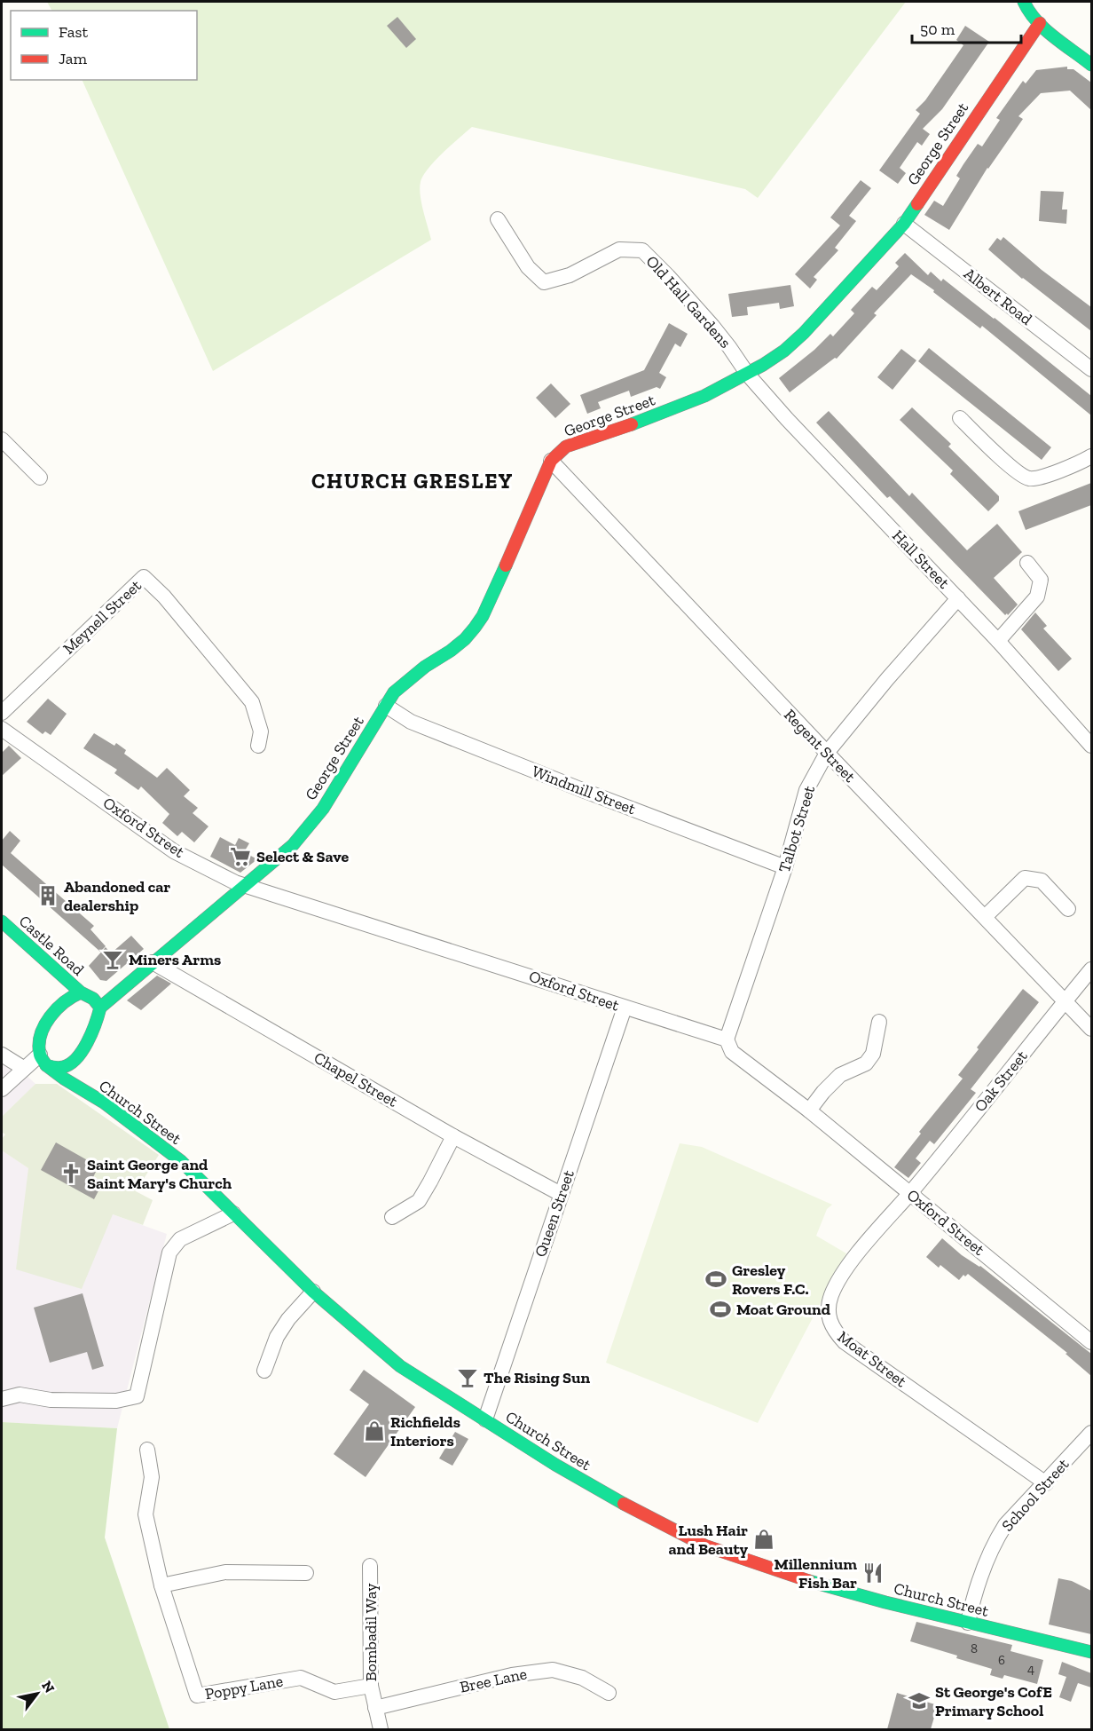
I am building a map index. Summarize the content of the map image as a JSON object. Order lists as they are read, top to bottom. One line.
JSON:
{"streets":{"street":["George Street","Albert Road","Old Hall Gardens","Hall Street","Meynell Street","Regent Street","Windmill Street","Oxford Street","Talbot Street","Castle Road","Chapel Street","Oak Street","Church Street","Queen Street","Moat Street","School Street","Bombadil Way","Bree Lane","Poppy Lane"]},"crossings":[["George Street","Albert Road"],["George Street","Old Hall Gardens"],["George Street","Hall Street"],["George Street","Regent Street"],["George Street","Windmill Street"],["George Street","Oxford Street"],["George Street","Castle Road"],["George Street","Chapel Street"],["Old Hall Gardens","Hall Street"],["Hall Street","Talbot Street"],["Regent Street","Talbot Street"],["Regent Street","Oak Street"],["Windmill Street","Talbot Street"],["Oxford Street","Talbot Street"],["Oxford Street","Oak Street"],["Oxford Street","Queen Street"],["Oxford Street","Moat Street"],["Chapel Street","Queen Street"],["Oak Street","Moat Street"],["Church Street","Queen Street"],["Church Street","School Street"],["Moat Street","School Street"],["Bombadil Way","Bree Lane"],["Bombadil Way","Poppy Lane"]],"districts":["CHURCH GRESLEY"],"places":{"supermarket":["Select & Save"],"building":["Abandoned car dealership"],"bar":["Miners Arms","The Rising Sun"],"church":["Saint George and Saint Mary's Church"],"sports":["Gresley Rovers F.C.","Moat Ground"],"shop":["Richfields Interiors","Lush Hair and Beauty"],"restaurant":["Millennium Fish Bar"],"school or university":["St George's CofE Primary School"]},"house_numbers":["8","6","4"],"legend":["Fast","Jam"],"scale_bar":"50 m","north":"top right"}
